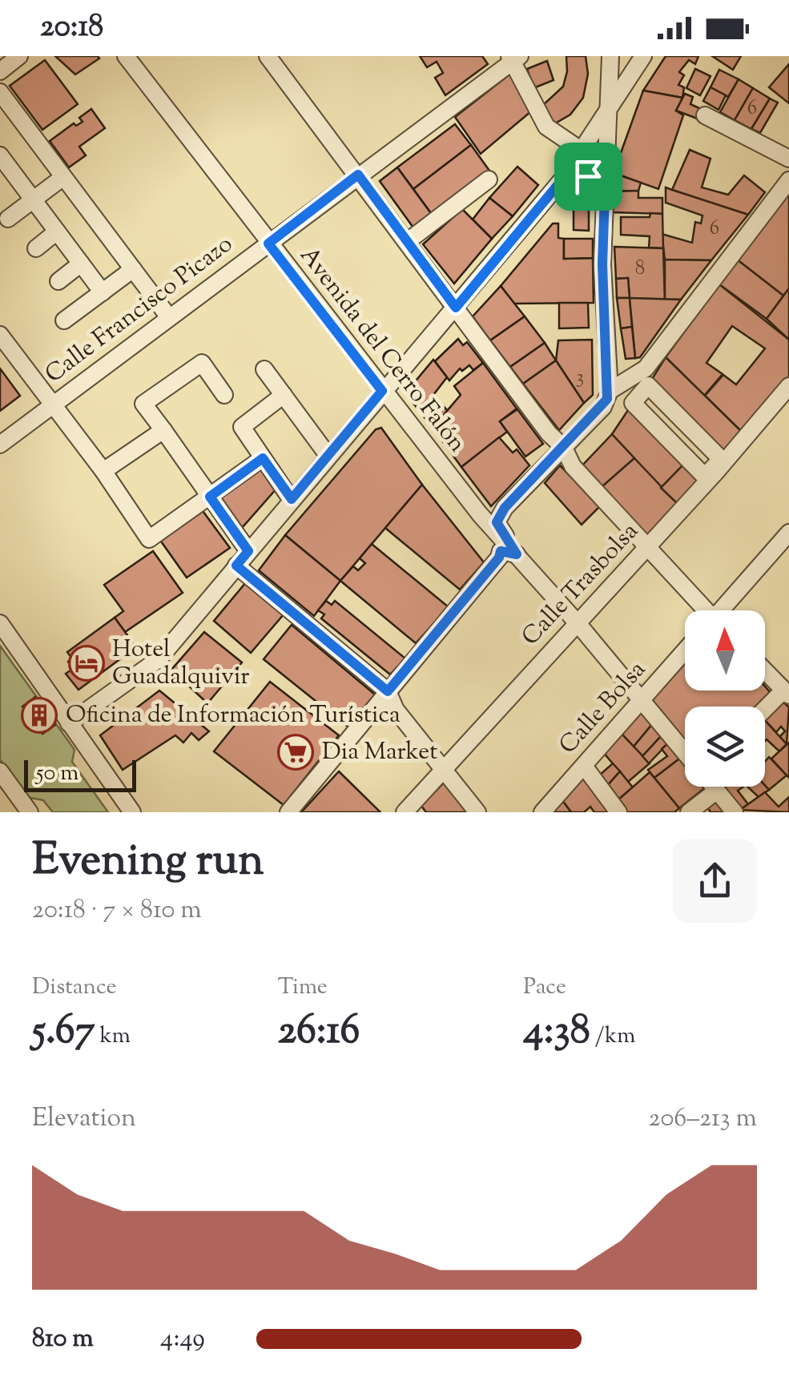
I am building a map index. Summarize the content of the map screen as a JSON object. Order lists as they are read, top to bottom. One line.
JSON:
{"streets":{"street":["Calle Francisco Picazo","Avenida del Cerro Falón","Calle Trasbolsa","Calle Bolsa"]},"crossings":[["Calle Francisco Picazo","Avenida del Cerro Falón"]],"places":{"hotel":["Hotel Guadalquivir"],"building":["Oficina de Información Turística"],"supermarket":["Dia Market"]},"house_numbers":["6","6","8","3"],"scale_bar":"50 m","north":"top","page":{"status":"20:18","scale":"50 m","heading":["Evening run","20:18 · 7 × 810 m"],"stats":[["Distance","5.67 km"],["Time","26:16"],["Pace","4:38 /km"]],"chart":["Elevation","206–213 m"],"list":[{"name":"810 m","note":"4:49"}]}}
